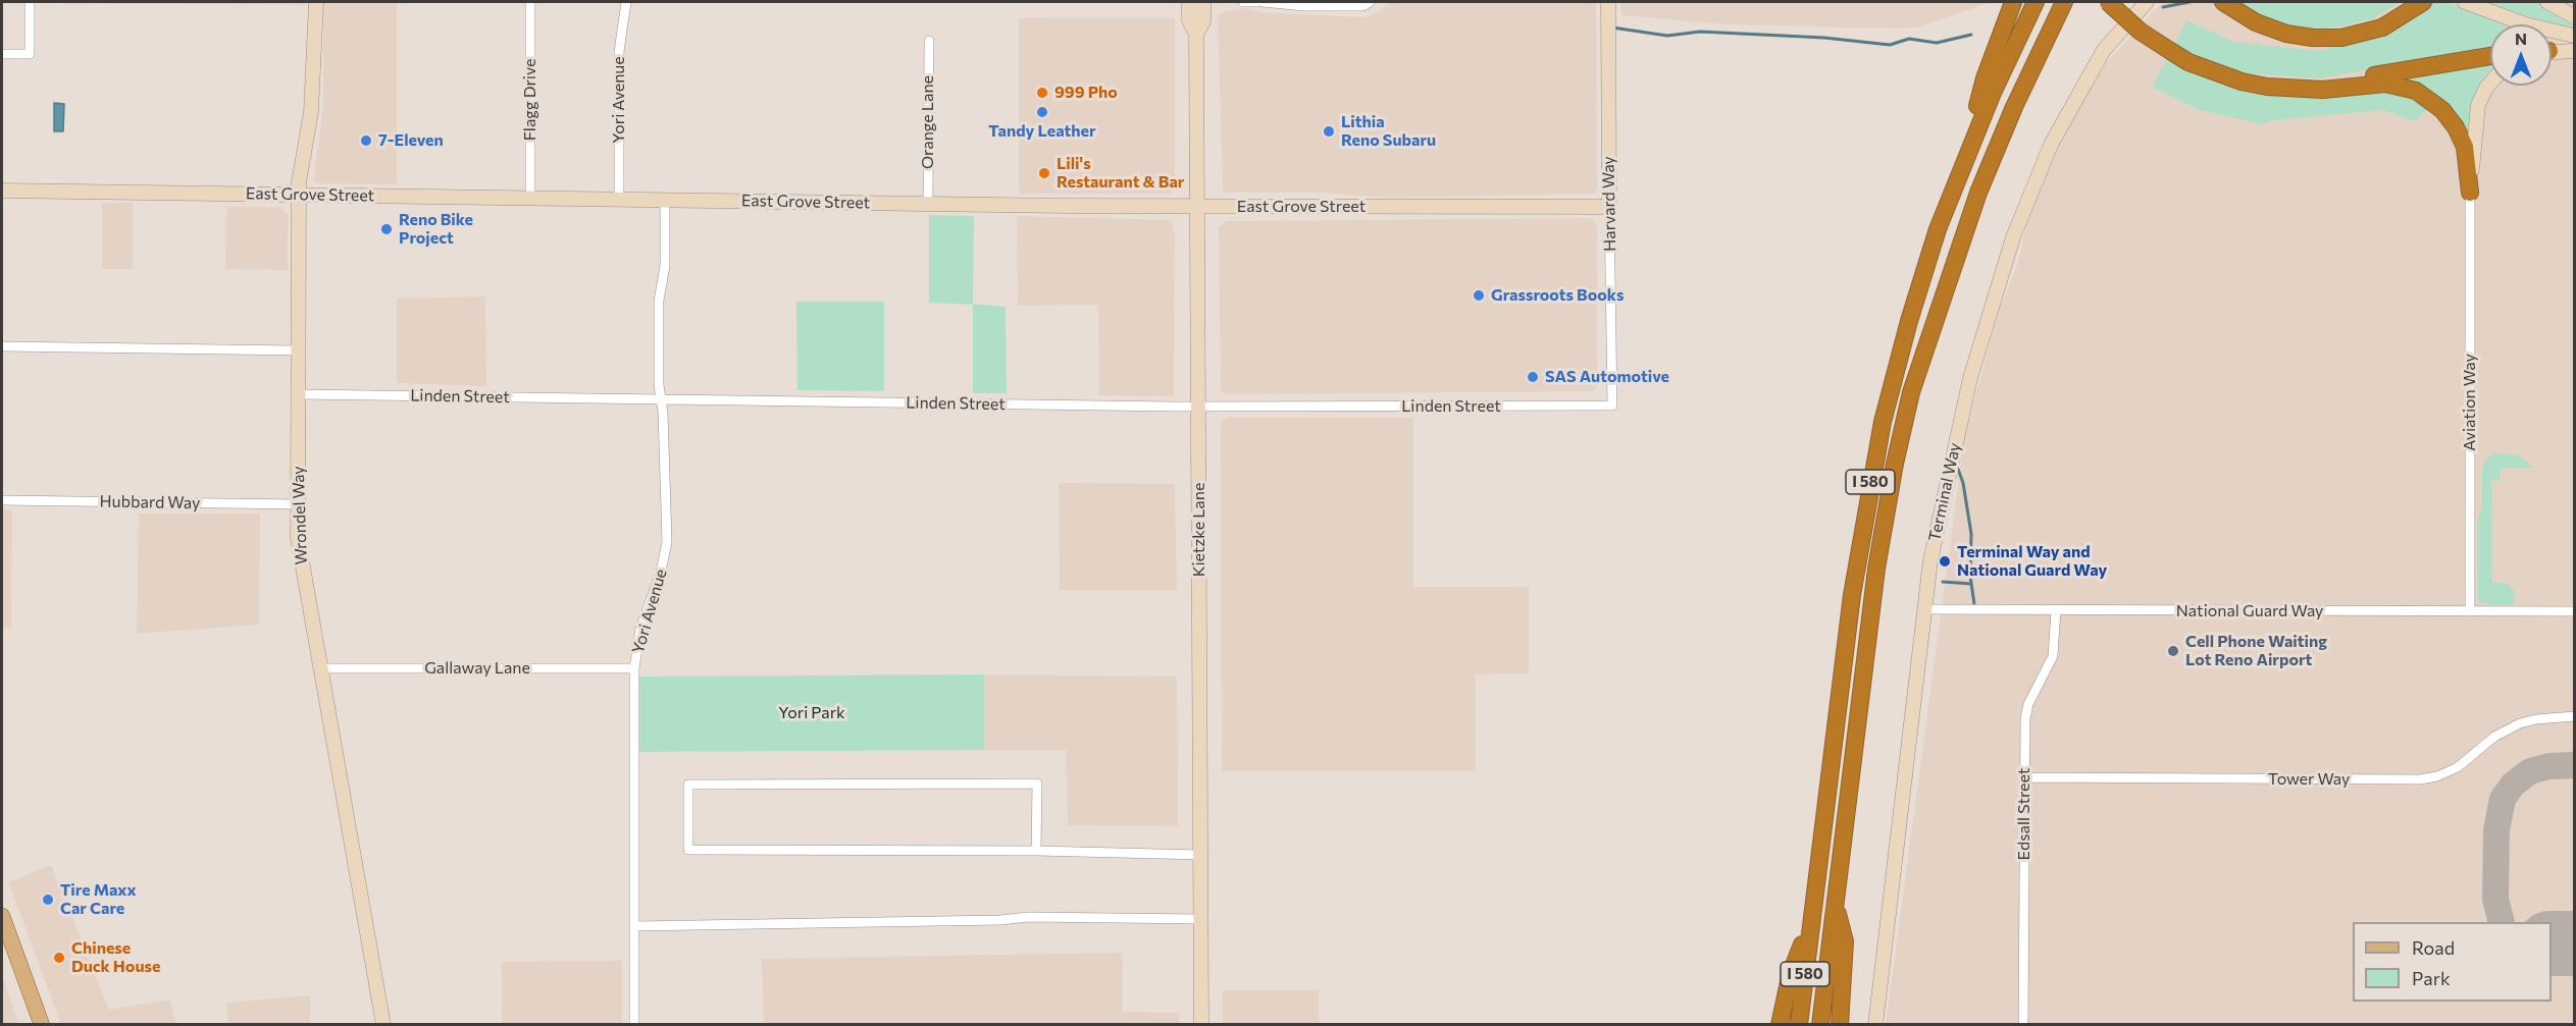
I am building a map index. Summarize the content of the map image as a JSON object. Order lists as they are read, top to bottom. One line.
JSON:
{"streets":{"highway":["I 580"],"street":["Flagg Drive","Yori Avenue","Orange Lane","East Grove Street","Harvard Way","Linden Street","Aviation Way","Terminal Way","Hubbard Way","Wrondel Way","Kietzke Lane","National Guard Way","Gallaway Lane","Tower Way","Edsall Street"]},"crossings":[["Flagg Drive","East Grove Street"],["Yori Avenue","East Grove Street"],["Yori Avenue","Linden Street"],["Yori Avenue","Gallaway Lane"],["Orange Lane","East Grove Street"],["East Grove Street","Harvard Way"],["East Grove Street","Wrondel Way"],["East Grove Street","Kietzke Lane"],["Harvard Way","Linden Street"],["Linden Street","Wrondel Way"],["Linden Street","Kietzke Lane"],["Aviation Way","National Guard Way"],["Terminal Way","National Guard Way"],["Hubbard Way","Wrondel Way"],["Wrondel Way","Gallaway Lane"],["National Guard Way","Edsall Street"],["Tower Way","Edsall Street"]],"parks":["Yori Park"],"places":["999 Pho","Tandy Leather","Lithia Reno Subaru","7-Eleven","Lili's Restaurant & Bar","Reno Bike Project","Grassroots Books","SAS Automotive","Terminal Way and National Guard Way","Cell Phone Waiting Lot Reno Airport","Tire Maxx Car Care","Chinese Duck House"],"legend":["Road","Park"],"north":"top"}
